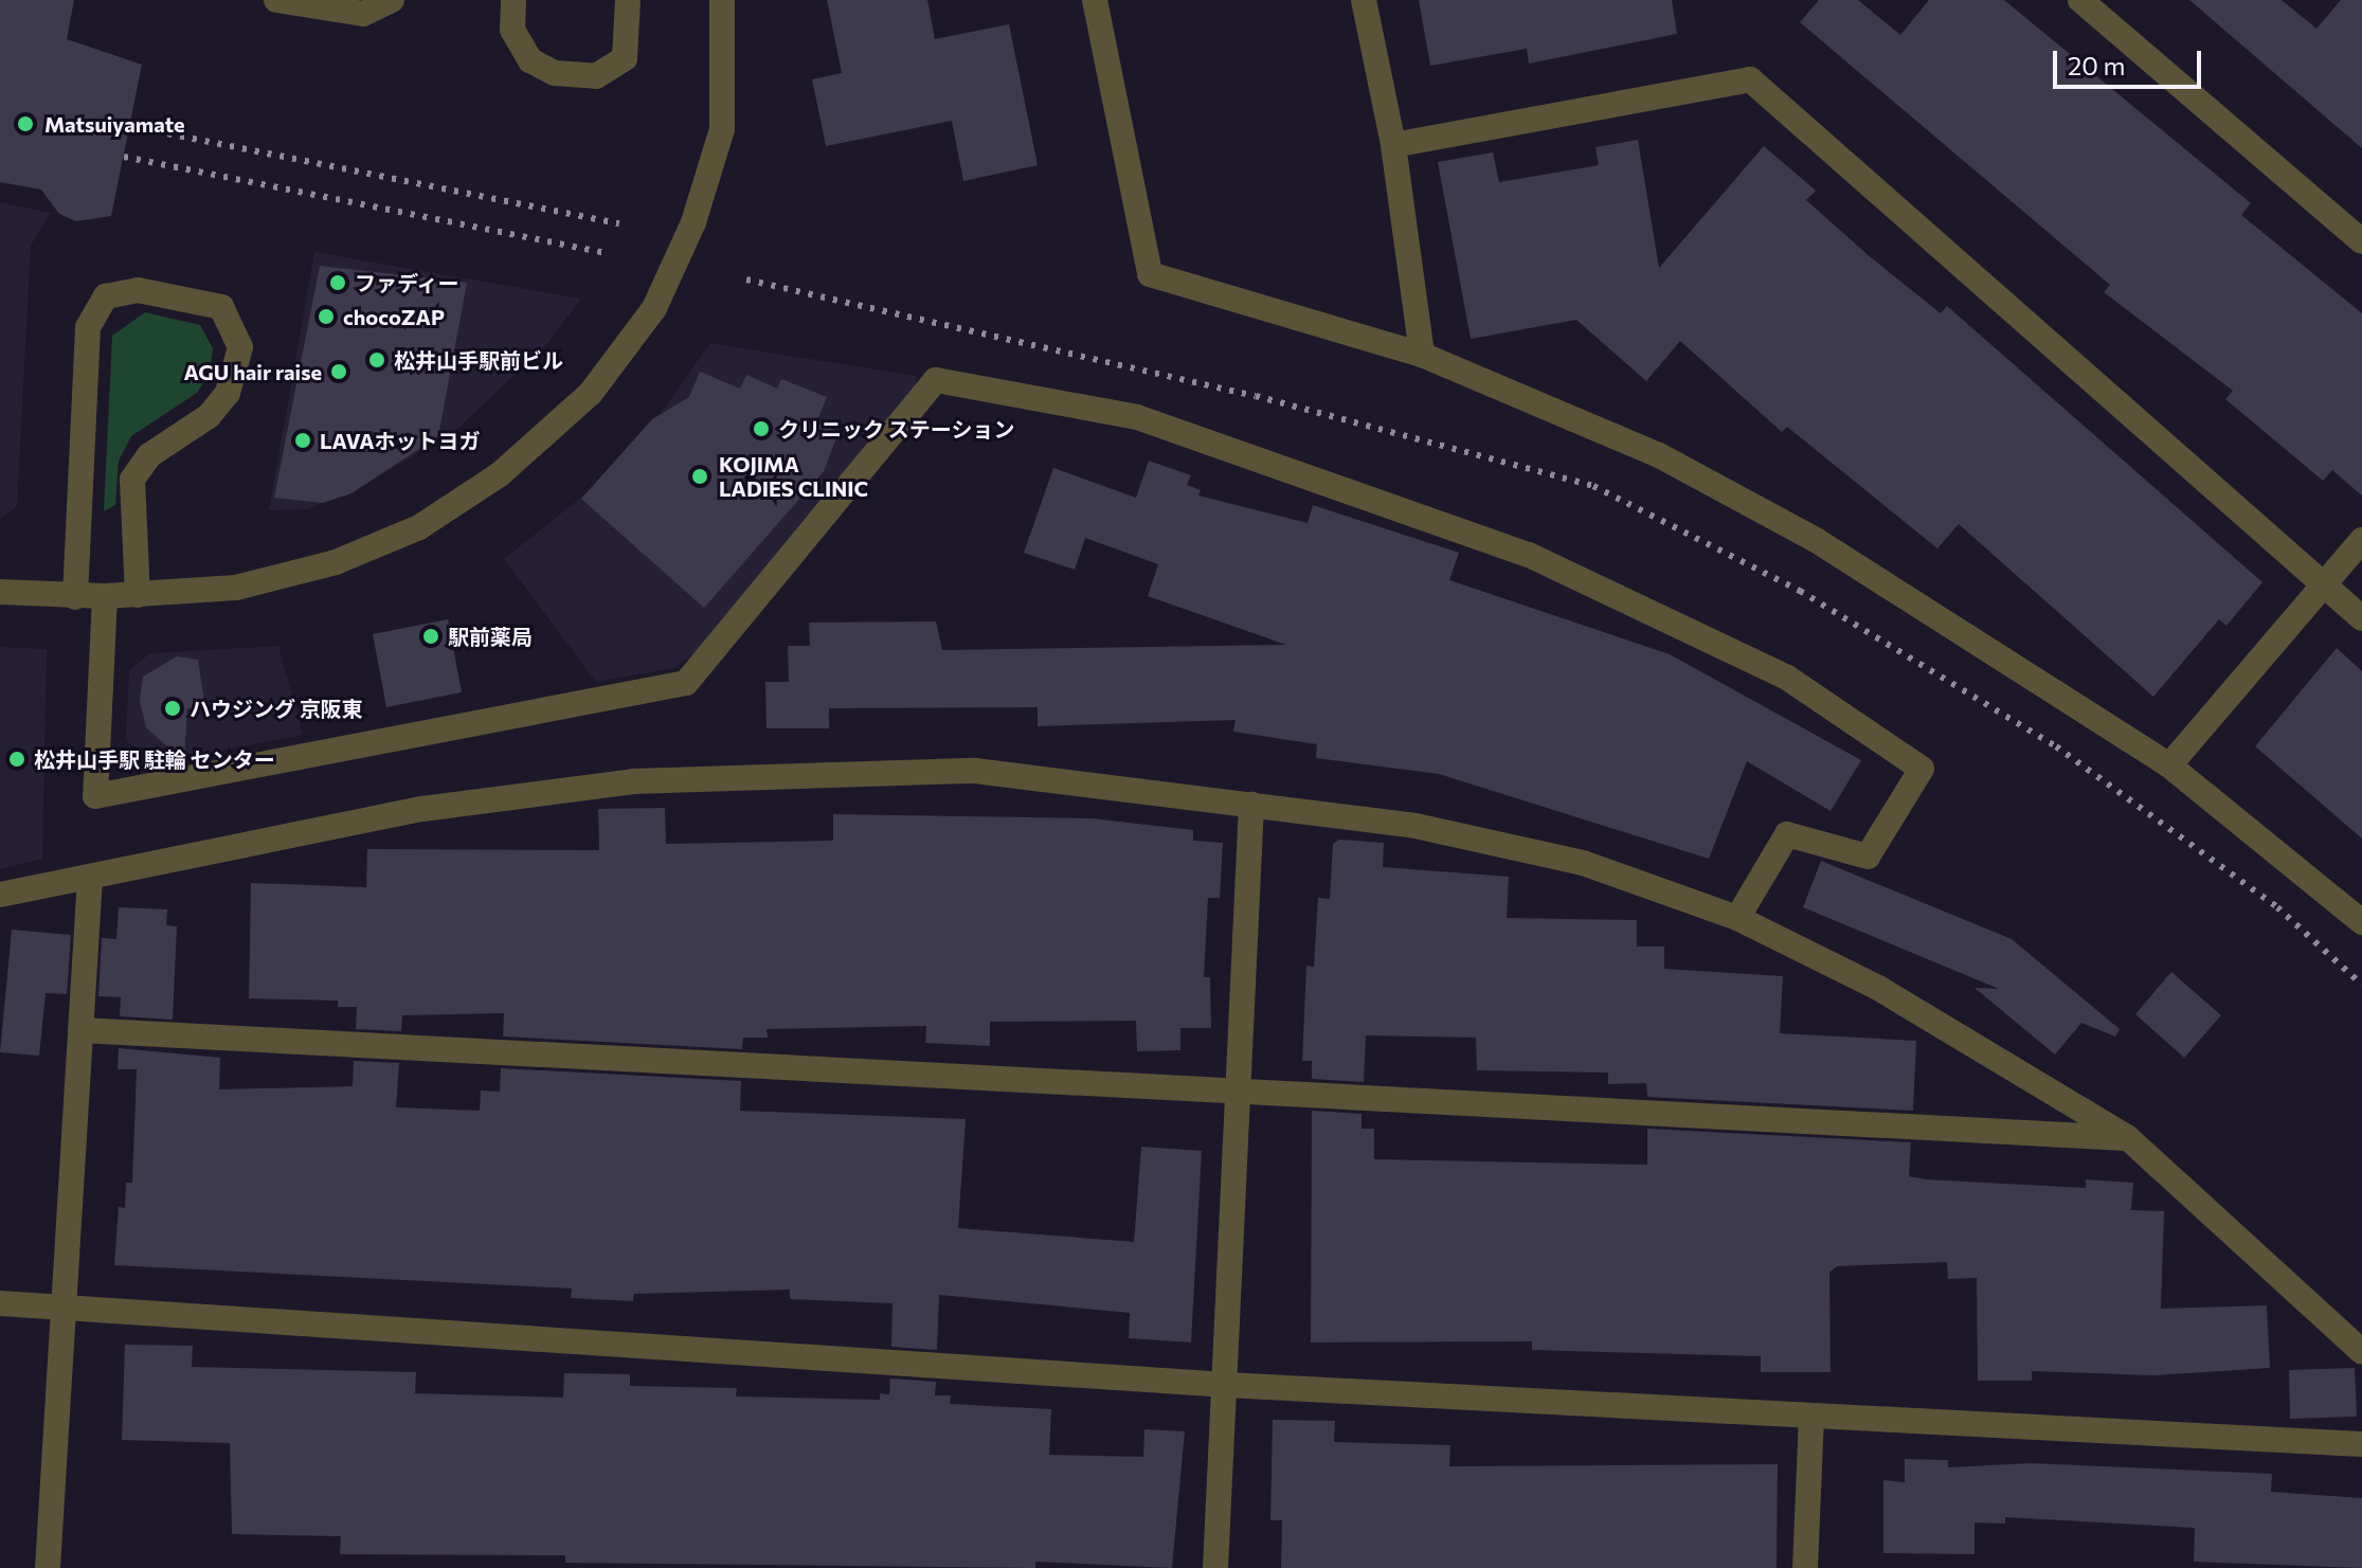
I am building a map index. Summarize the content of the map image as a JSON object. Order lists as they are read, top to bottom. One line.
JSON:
{"places":["Matsuiyamate","ファディー","chocoZAP","松井山手駅前ビル","AGU hair raise","クリニック ステーション","LAVAホットヨガ","KOJIMA LADIES CLINIC","駅前薬局","ハウジング 京阪東","松井山手駅 駐輪 センター"],"scale_bar":"20 m"}
